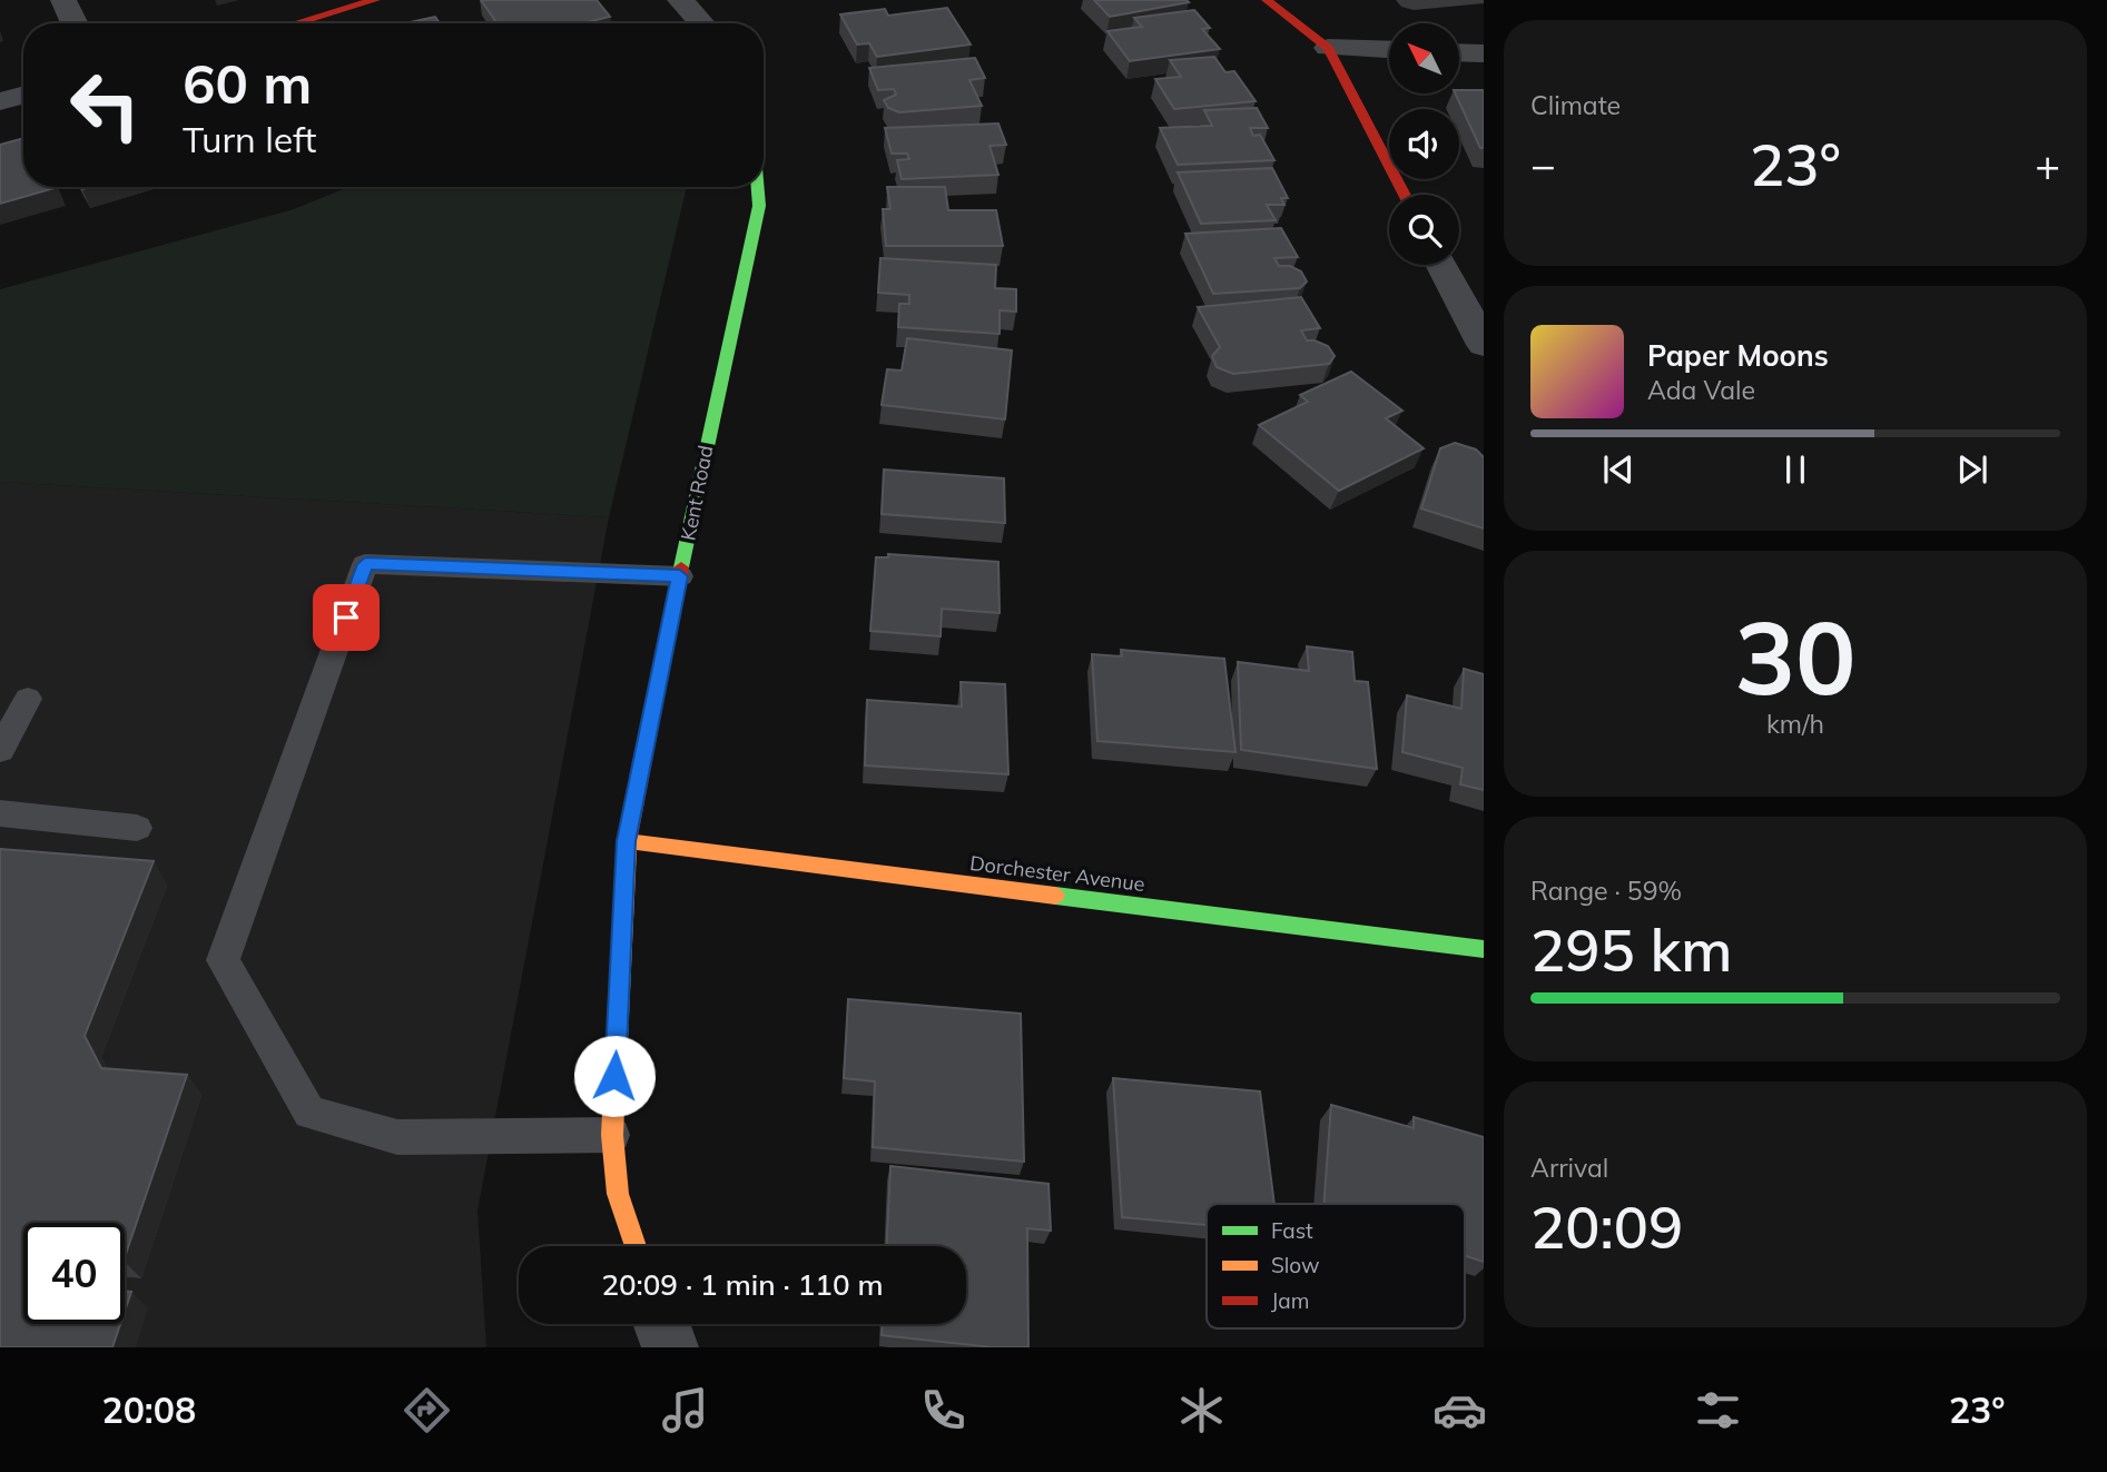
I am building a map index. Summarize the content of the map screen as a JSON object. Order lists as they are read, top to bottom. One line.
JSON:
{"streets":{"street":["Kent Road","Dorchester Avenue"]},"crossings":[["Kent Road","Dorchester Avenue"]],"legend":["Fast","Slow","Jam"],"north":"top left","page":{"tile":["Climate",["30","km/h"],["Range · 59%","295 km"],["Arrival","20:09"]],"turn":["60 m","Turn left"],"heat":["−","23°","+"],"song":["Paper Moons","Ada Vale"],"limit":"40","trip":"20:09 · 1 min · 110 m","tabs":["20:08","23°"]}}
